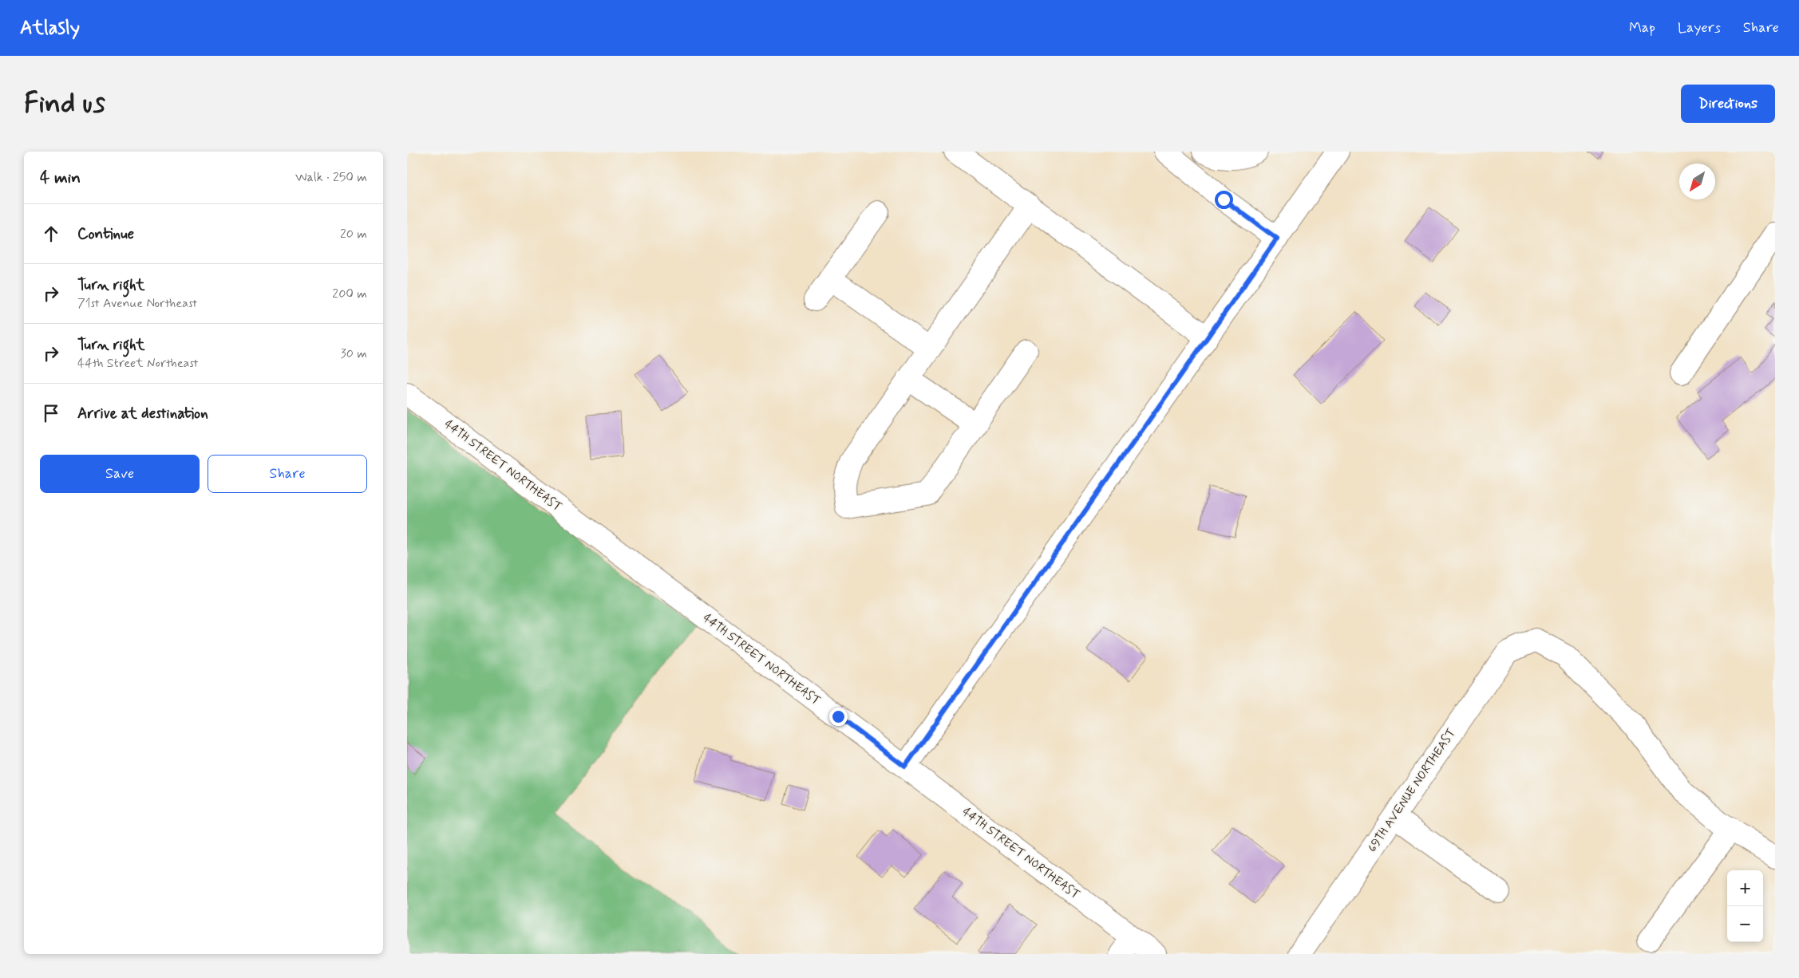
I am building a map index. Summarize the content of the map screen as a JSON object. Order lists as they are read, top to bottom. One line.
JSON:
{"streets":{"street":["44TH STREET NORTHEAST","69TH AVENUE NORTHEAST"]},"north":"bottom left","page":{"header":"Atlasly","nav":["Map","Layers","Share"],"buttons":["Directions",["Save","Share"]],"title":"Find us","heading":["4 min","Walk · 250 m"],"list":[["Continue","20 m"],["Turn right","71st Avenue Northeast","200 m"],["Turn right","44th Street Northeast","30 m"],"Arrive at destination"],"map_buttons":["+","−"]}}
